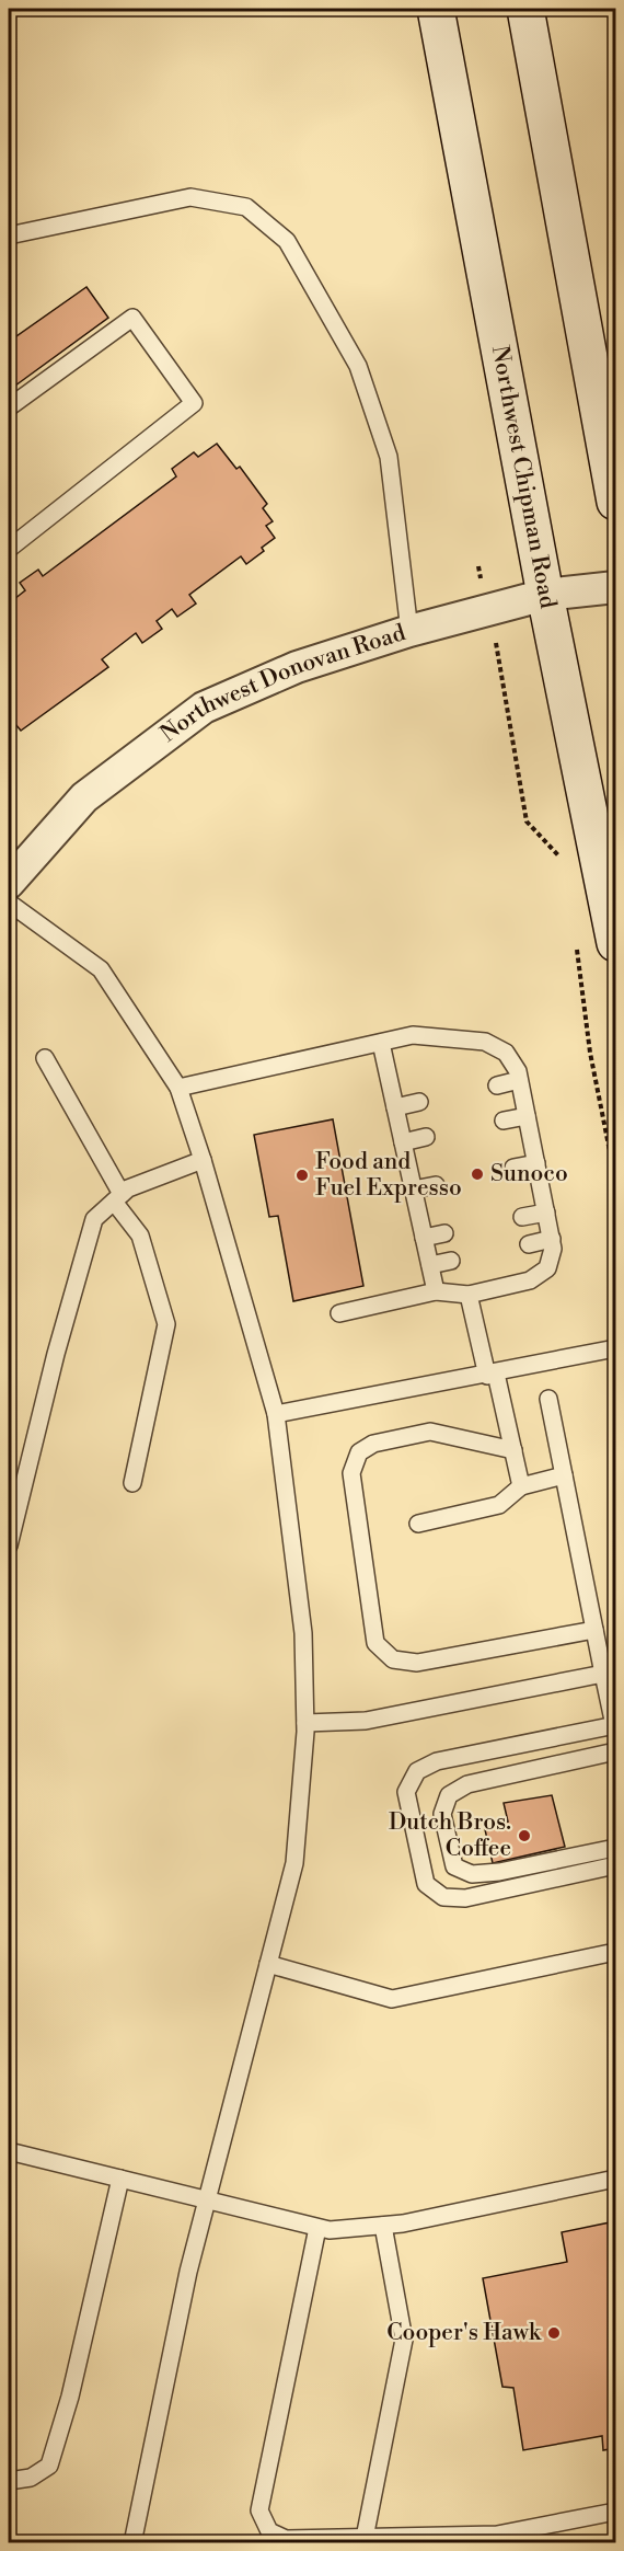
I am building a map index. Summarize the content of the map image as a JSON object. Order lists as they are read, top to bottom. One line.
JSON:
{"streets":{"main road":["Northwest Chipman Road"],"street":["Northwest Donovan Road"]},"crossings":[["Northwest Chipman Road","Northwest Donovan Road"]],"places":["Sunoco","Food and Fuel Expresso","Dutch Bros. Coffee","Cooper's Hawk"]}
